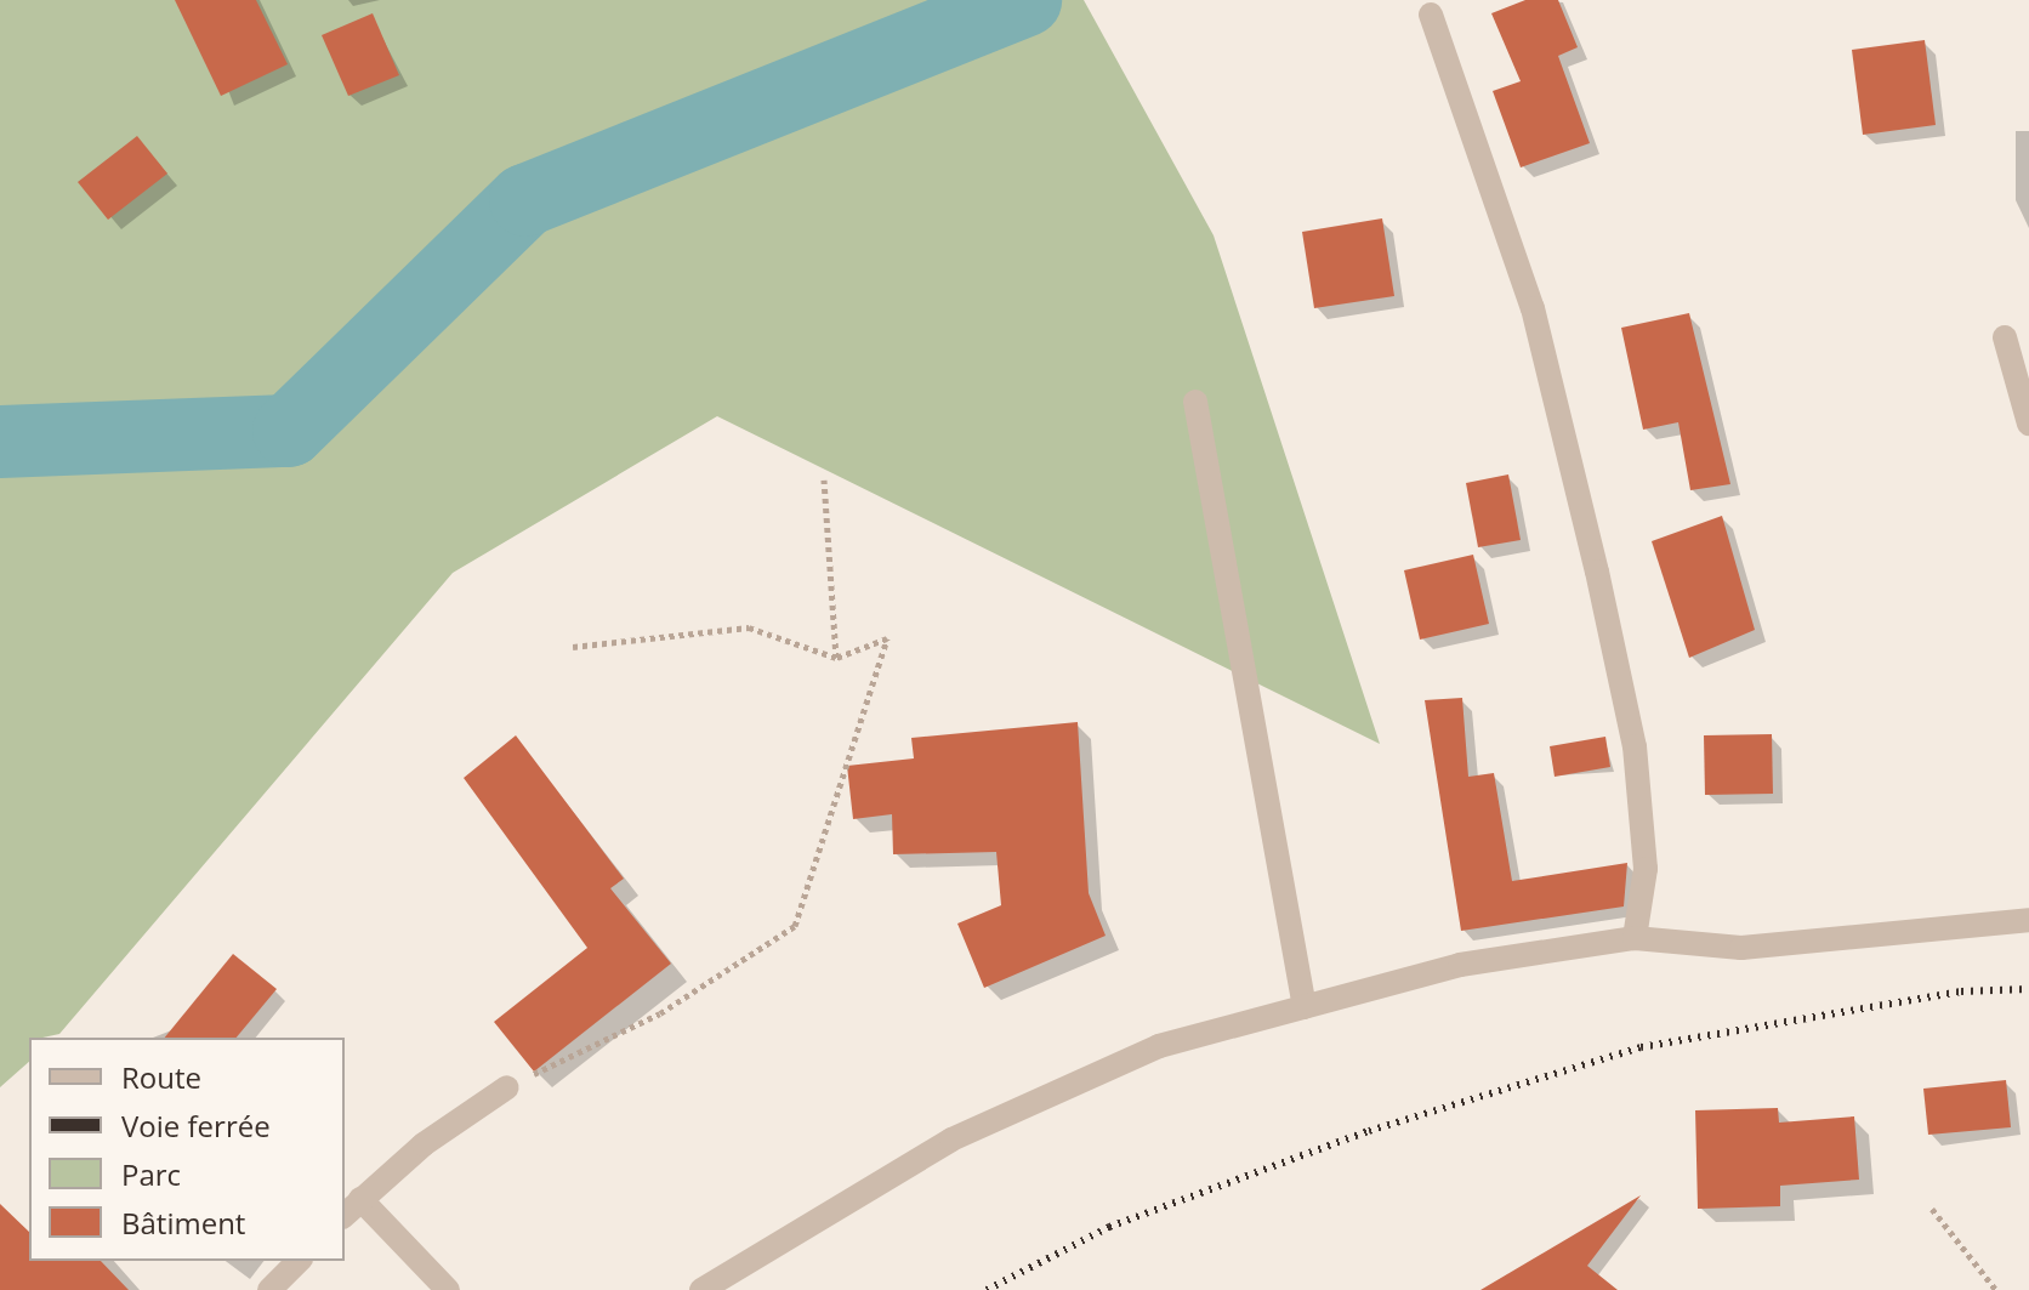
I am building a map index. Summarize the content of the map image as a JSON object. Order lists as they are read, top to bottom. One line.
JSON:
{"legend":["Route","Voie ferrée","Parc","Bâtiment"]}
